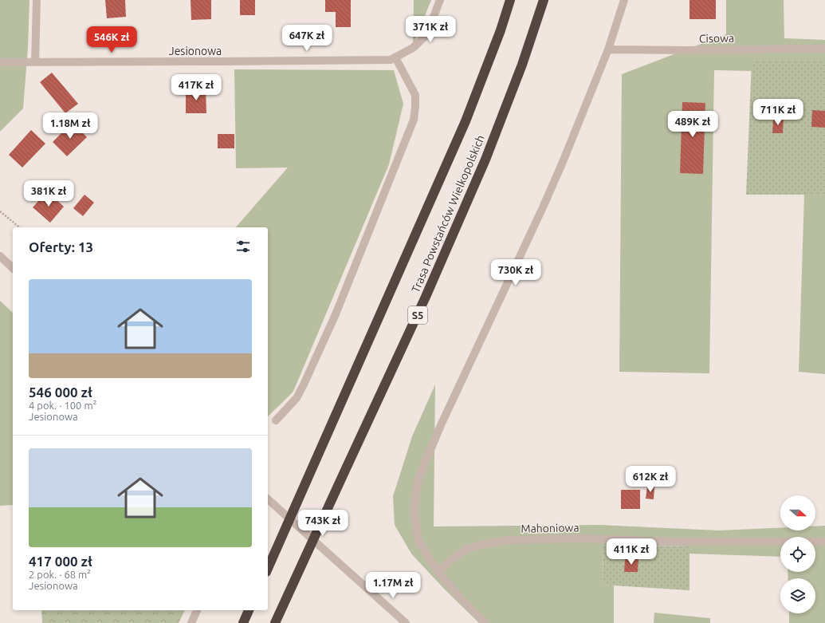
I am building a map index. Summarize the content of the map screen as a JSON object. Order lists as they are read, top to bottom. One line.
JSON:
{"streets":{"highway":["Trasa Powstańców Wielkopolskich","S5"],"street":["Cisowa","Jesionowa","Mahoniowa"]},"north":"right","page":{"price":["371K zł","647K zł","546K zł","417K zł","711K zł","489K zł","1.18M zł","381K zł","730K zł","612K zł","743K zł","411K zł","1.17M zł"],"heading":"Oferty: 13","list":[{"name":"546 000 zł","note":"4 pok. · 100 m² · Jesionowa"},{"name":"417 000 zł","note":"2 pok. · 68 m² · Jesionowa"}]}}
